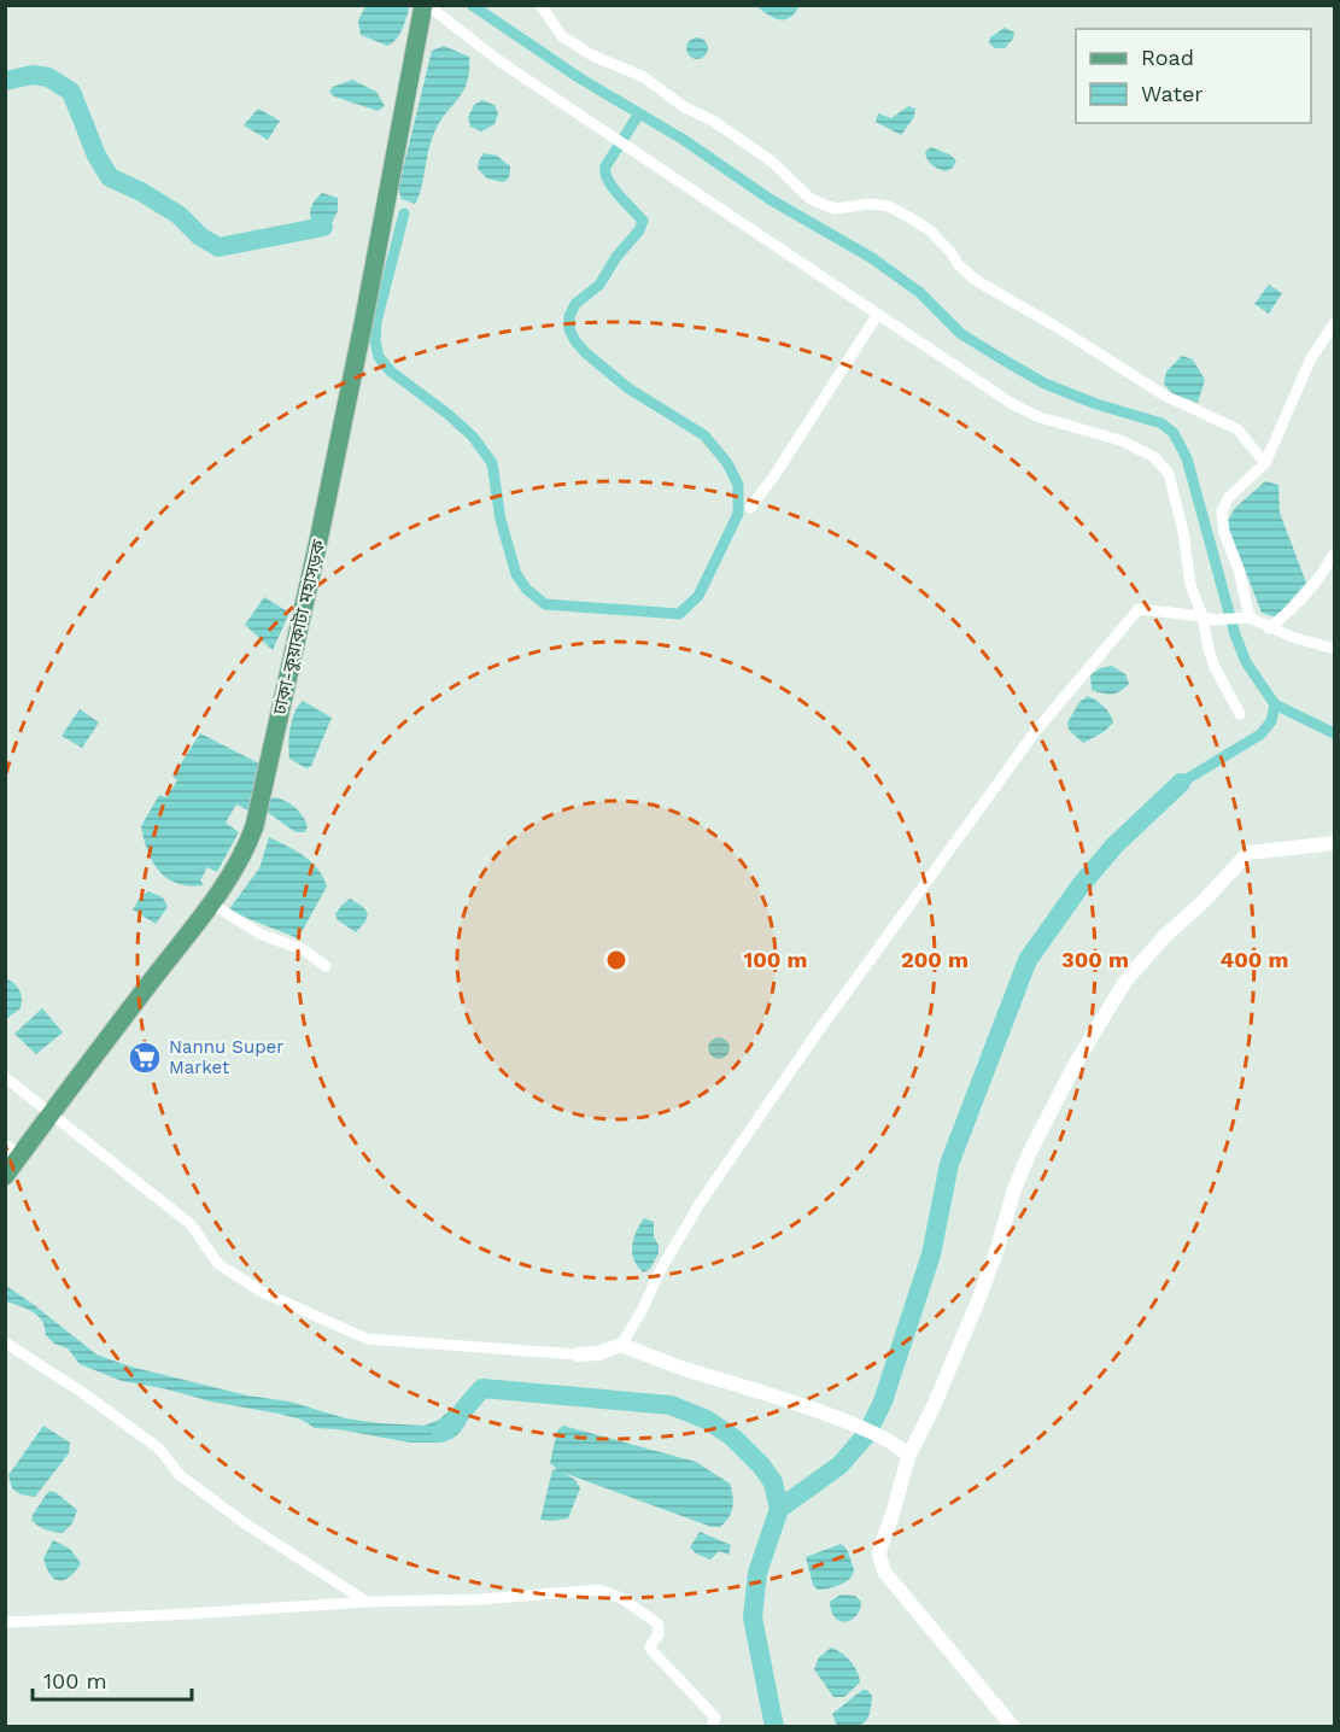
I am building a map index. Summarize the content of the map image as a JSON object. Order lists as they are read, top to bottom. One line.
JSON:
{"streets":{"main road":["ঢাকা-কুয়াকাটা মহাসড়ক"]},"places":{"supermarket":["Nannu Super Market"]},"legend":["Road","Water"],"scale_bar":"100 m","rings":["100 m","200 m","300 m","400 m"]}
